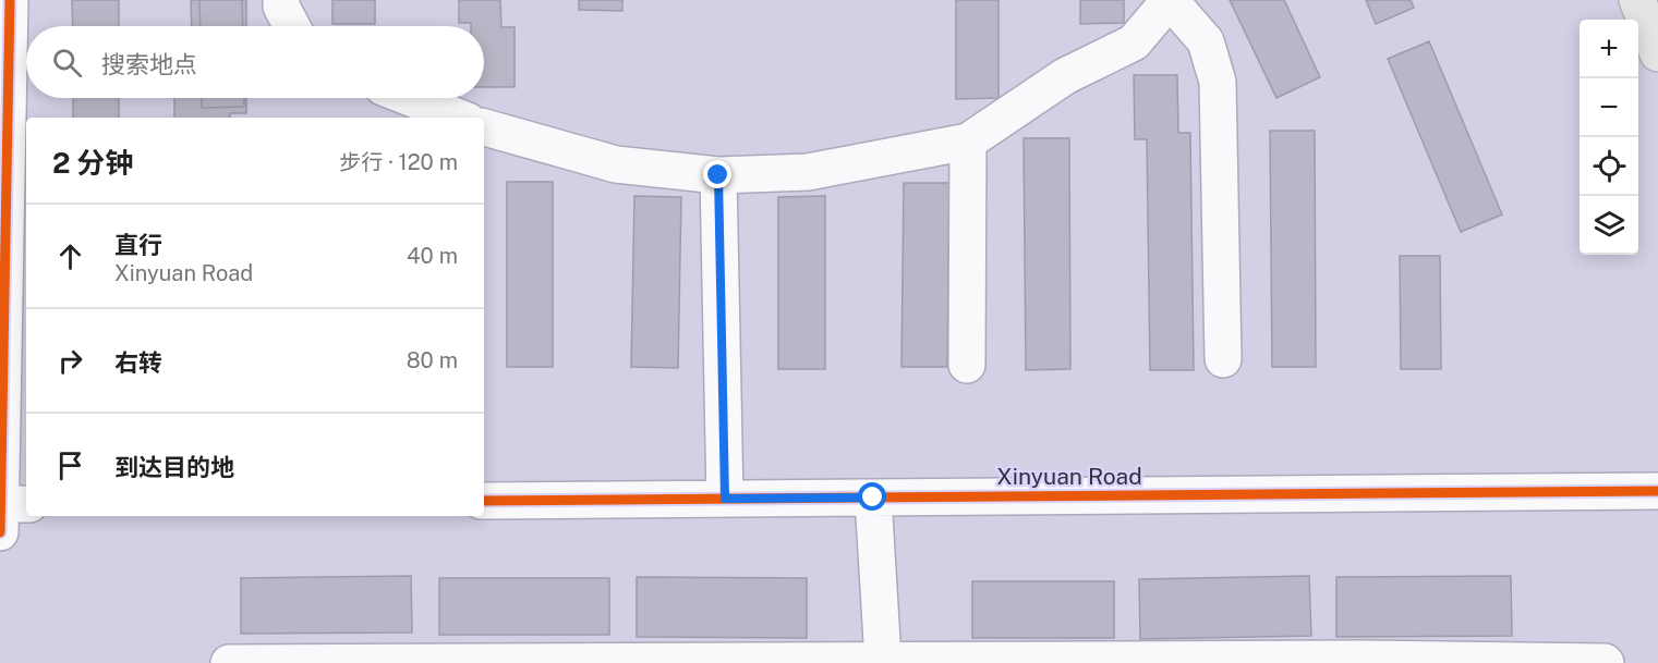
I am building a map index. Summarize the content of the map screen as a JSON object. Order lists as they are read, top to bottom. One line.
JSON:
{"streets":{"street":["Xinyuan Road"]},"page":{"map_buttons":["+","−"],"search":"搜索地点","heading":["2 分钟","步行 · 120 m"],"list":[["直行","Xinyuan Road","40 m"],["右转","80 m"],"到达目的地"]}}
